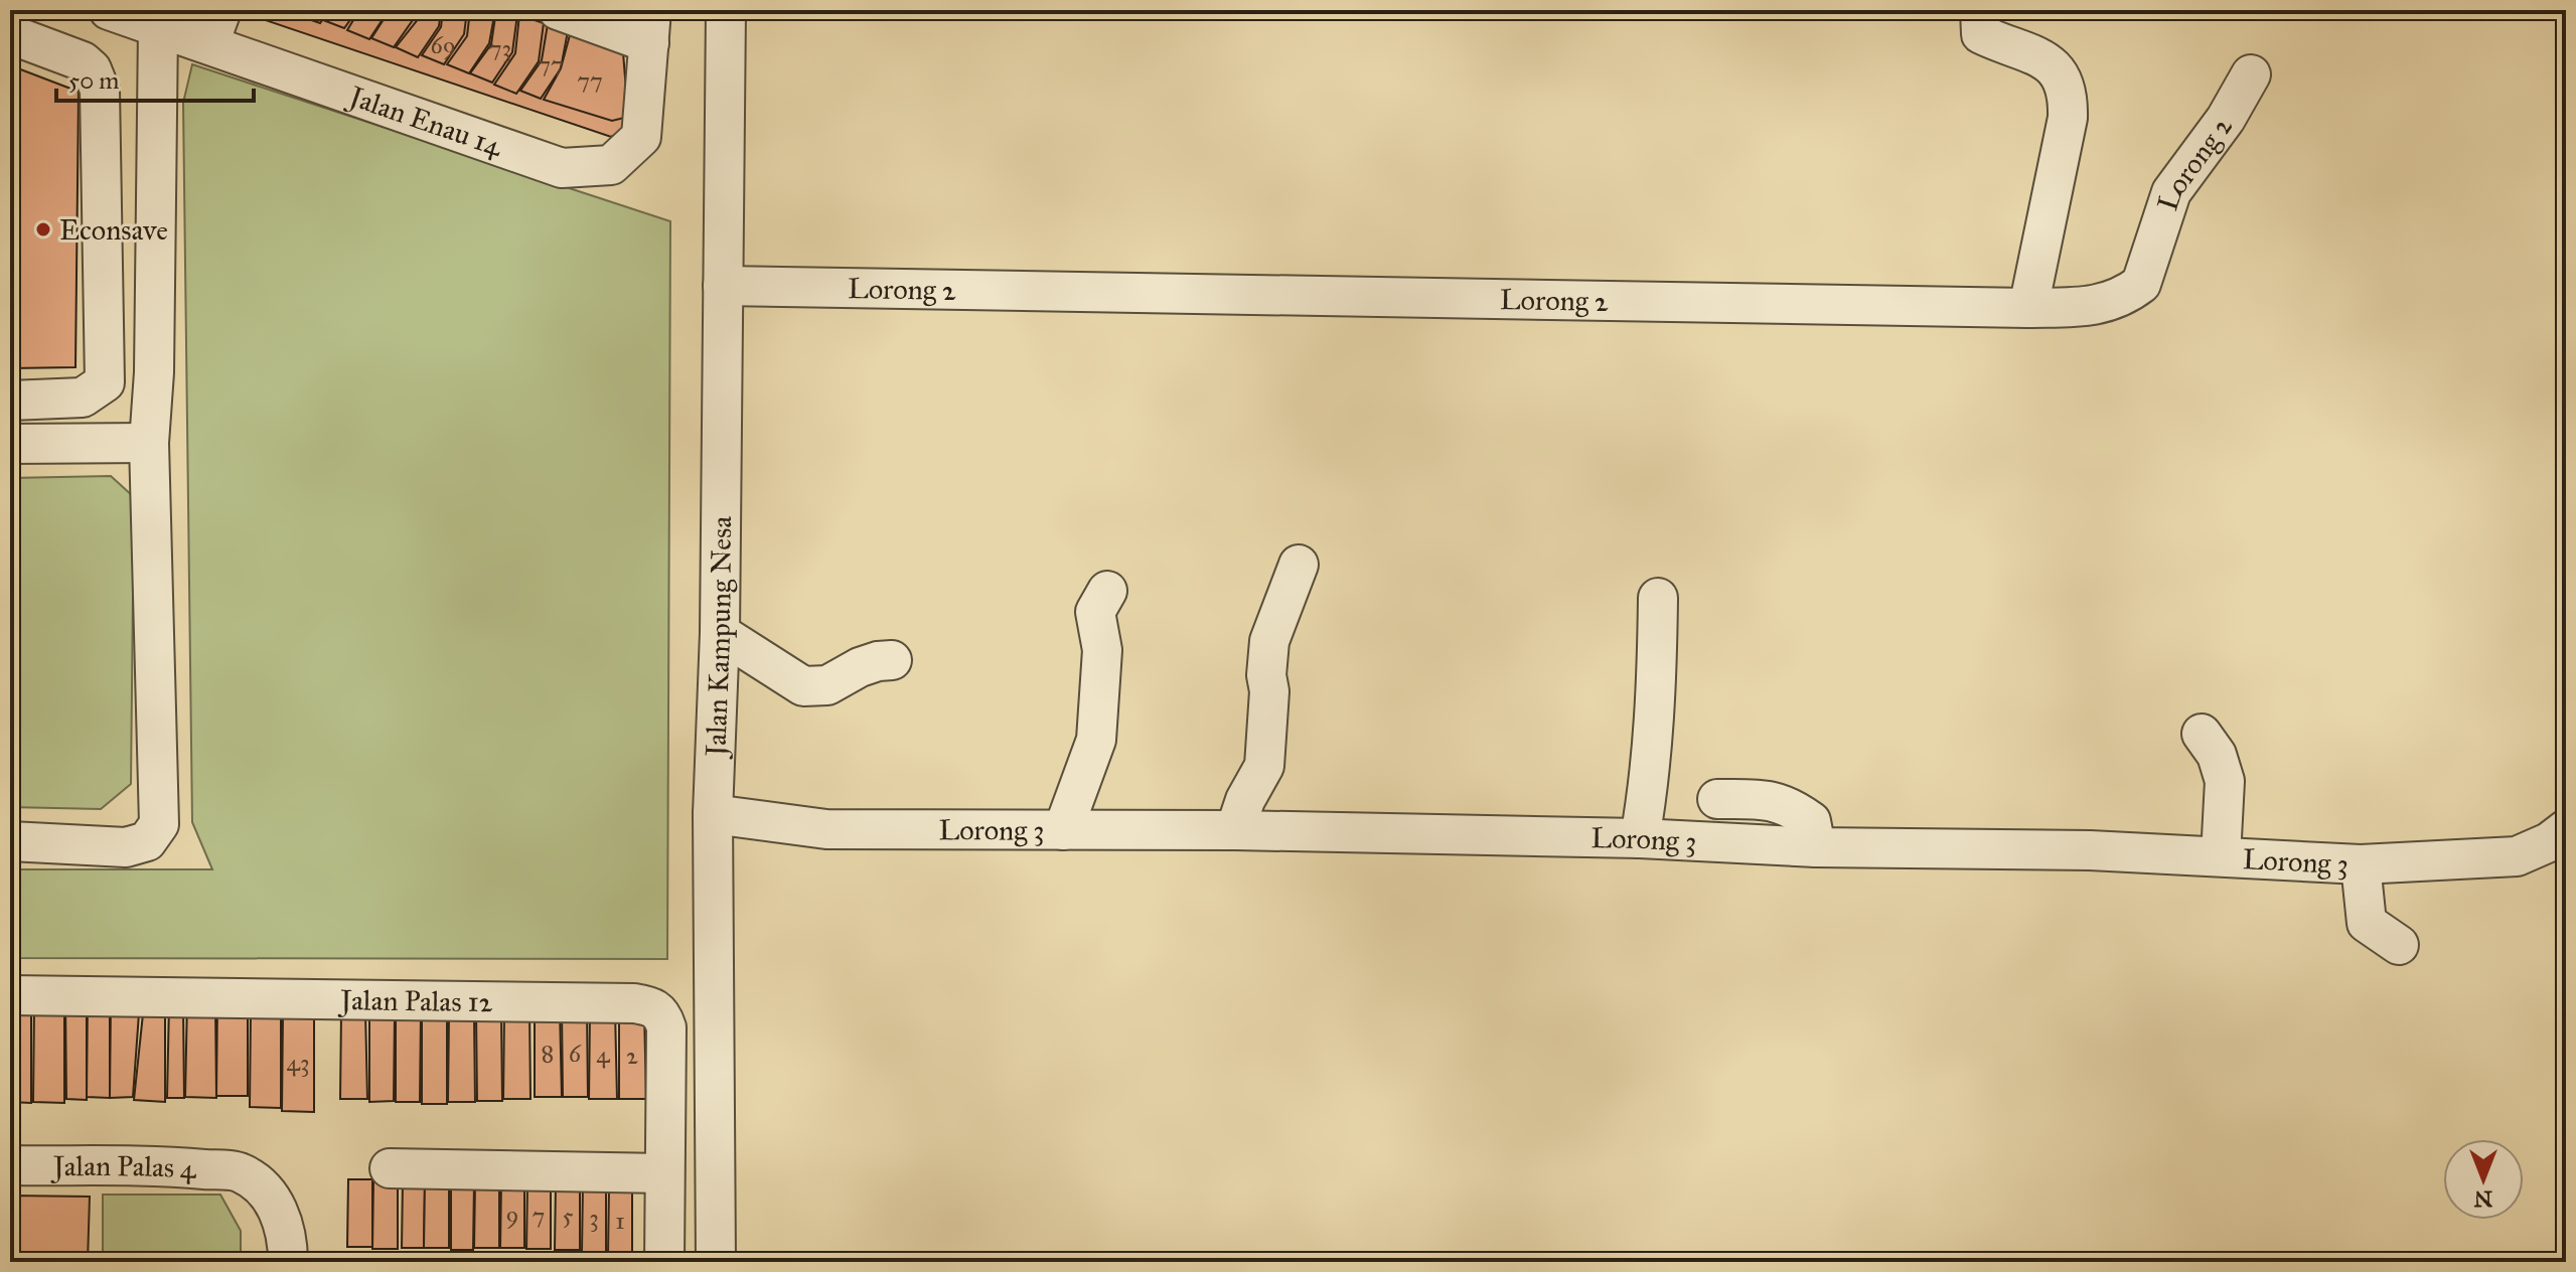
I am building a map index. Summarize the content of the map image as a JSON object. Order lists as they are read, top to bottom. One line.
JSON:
{"streets":{"street":["Jalan Enau 14","Lorong 2","Jalan Kampung Nesa","Lorong 3","Jalan Palas 12","Jalan Palas 4"]},"crossings":[["Lorong 2","Jalan Kampung Nesa"],["Jalan Kampung Nesa","Lorong 3"]],"places":["Econsave"],"house_numbers":["69","73","77","77","8","6","4","2","43","9","7","5","3","1"],"scale_bar":"50 m","north":"bottom"}
